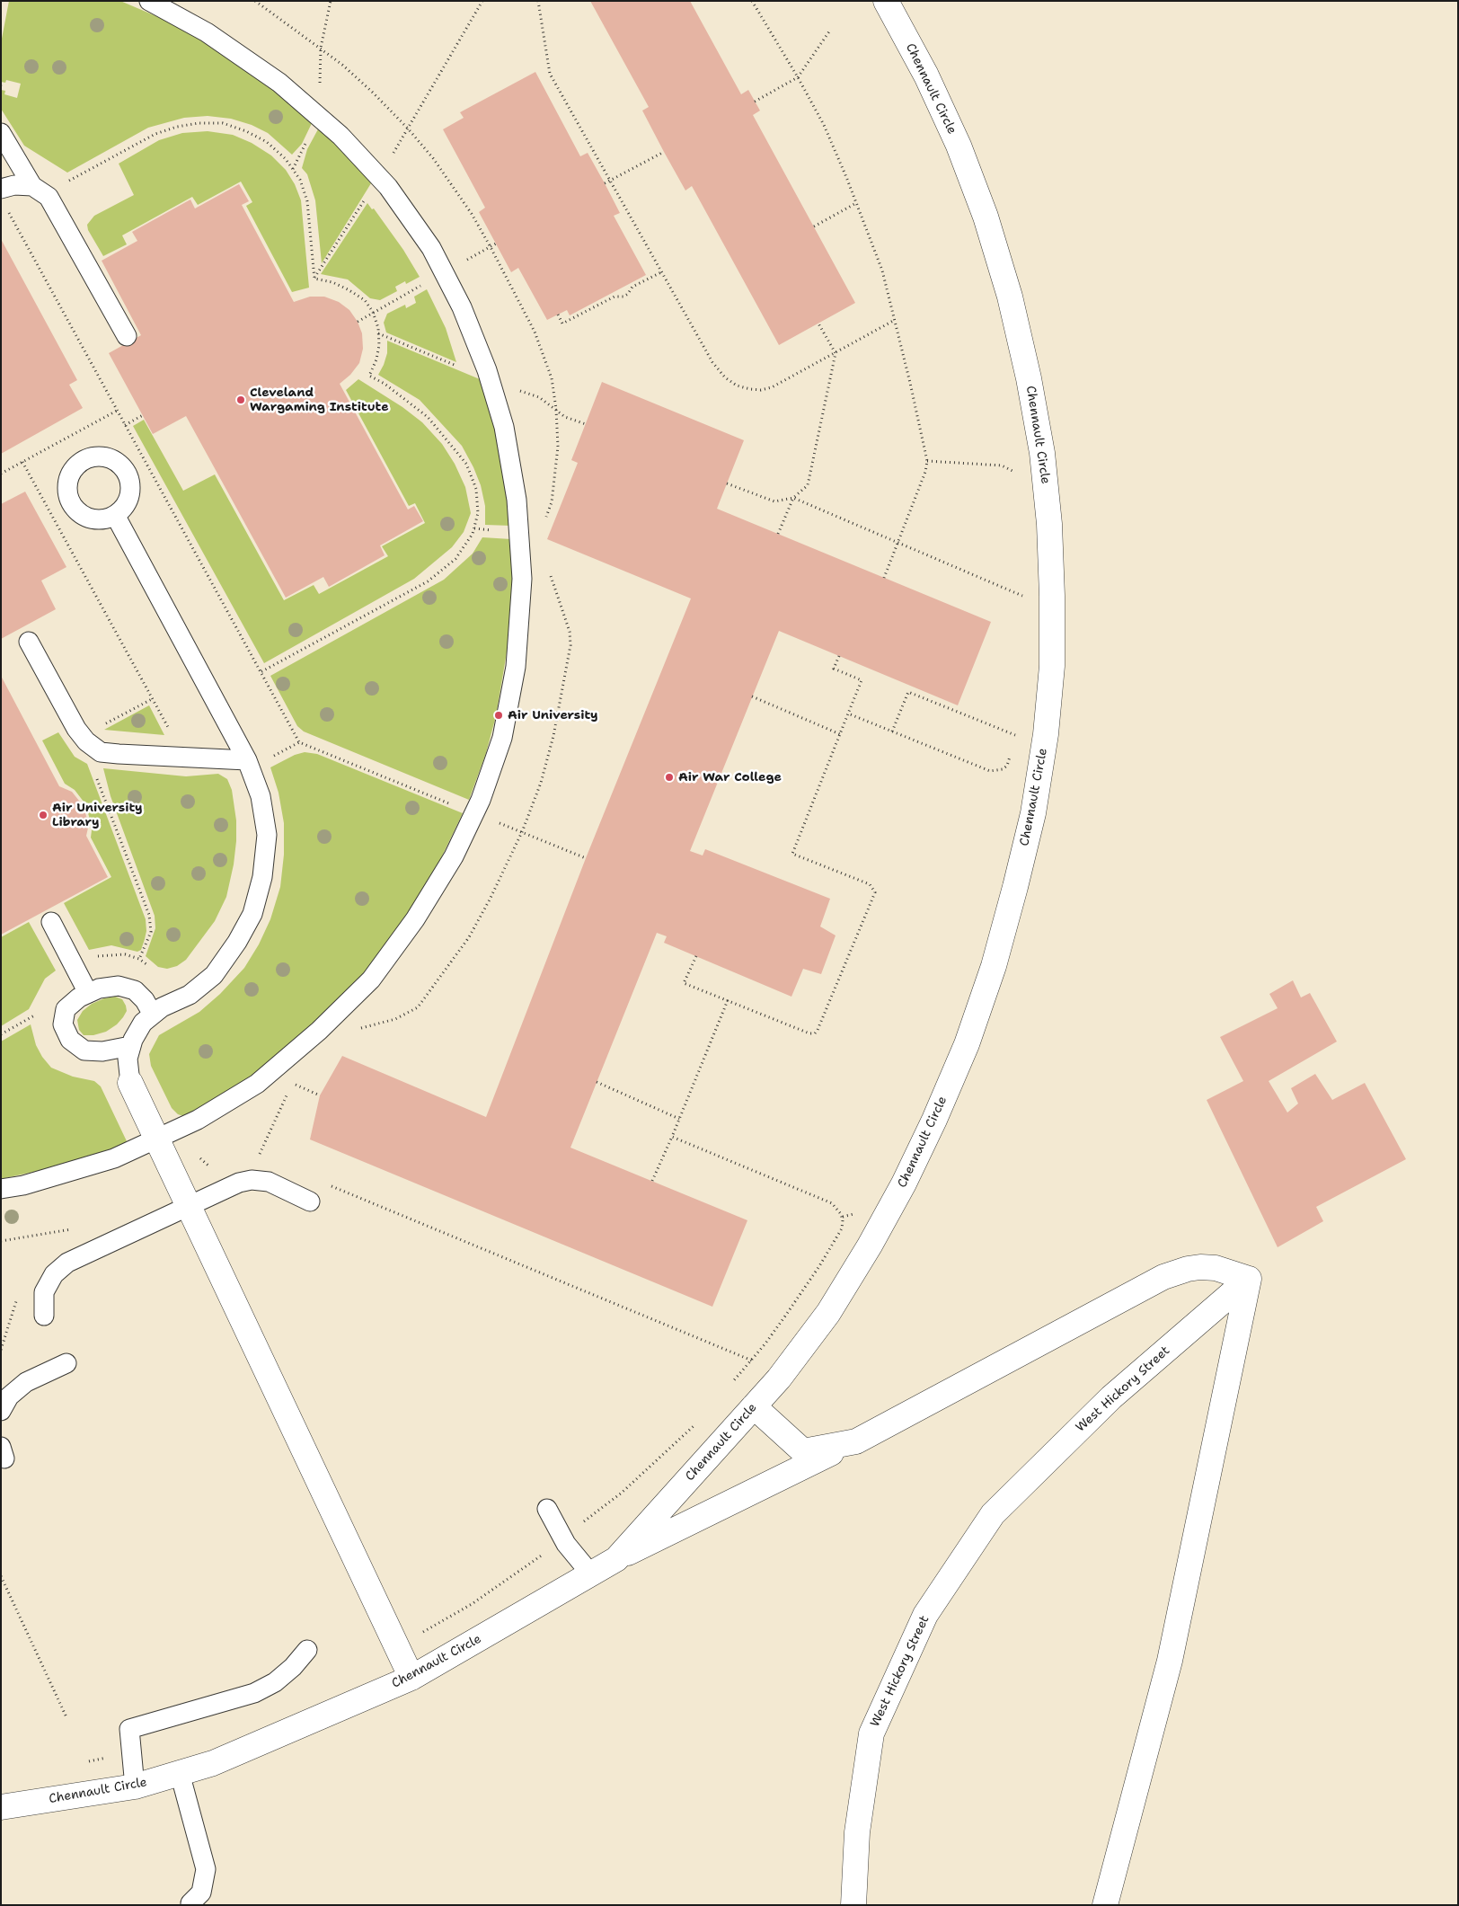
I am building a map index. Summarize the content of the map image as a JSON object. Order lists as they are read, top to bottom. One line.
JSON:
{"streets":{"street":["Chennault Circle","West Hickory Street"]},"places":["Cleveland Wargaming Institute","Air University","Air War College","Air University Library"]}
